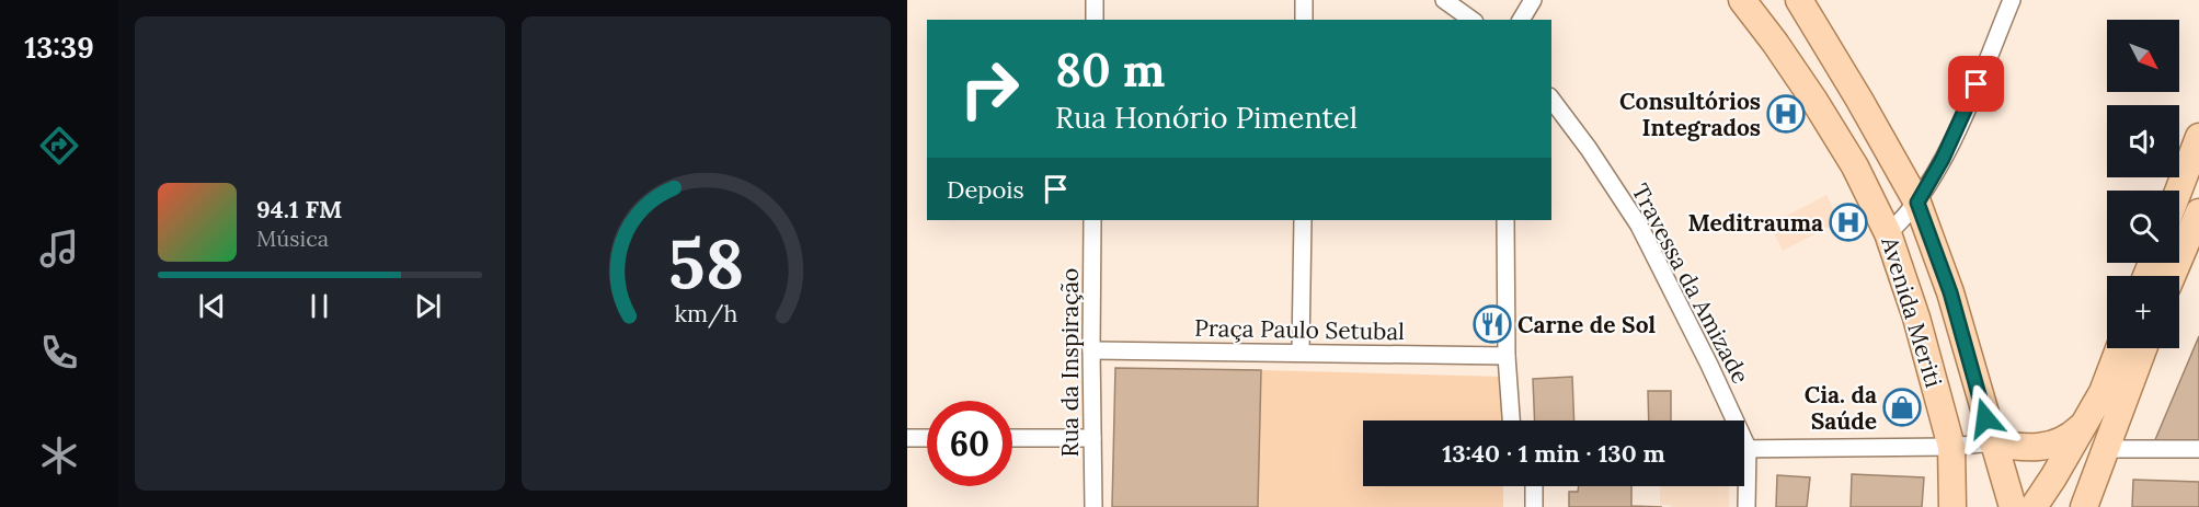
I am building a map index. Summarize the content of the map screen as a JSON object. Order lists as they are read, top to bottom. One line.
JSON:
{"streets":{"main road":["Avenida Meriti"],"street":["Travessa da Amizade","Praça Paulo Setubal","Rua da Inspiração"]},"crossings":[["Praça Paulo Setubal","Rua da Inspiração"]],"places":{"hospital":["Consultórios Integrados","Meditrauma"],"restaurant":["Carne de Sol"],"shop":["Cia. da Saúde"]},"north":"bottom right","page":{"tabs":"13:39","map_buttons":"+","turn":["80 m","Rua Honório Pimentel"],"then":"Depois","song":["94.1 FM","Música"],"limit":"60","trip":"13:40 · 1 min · 130 m","gauge":["58","km/h"]}}
